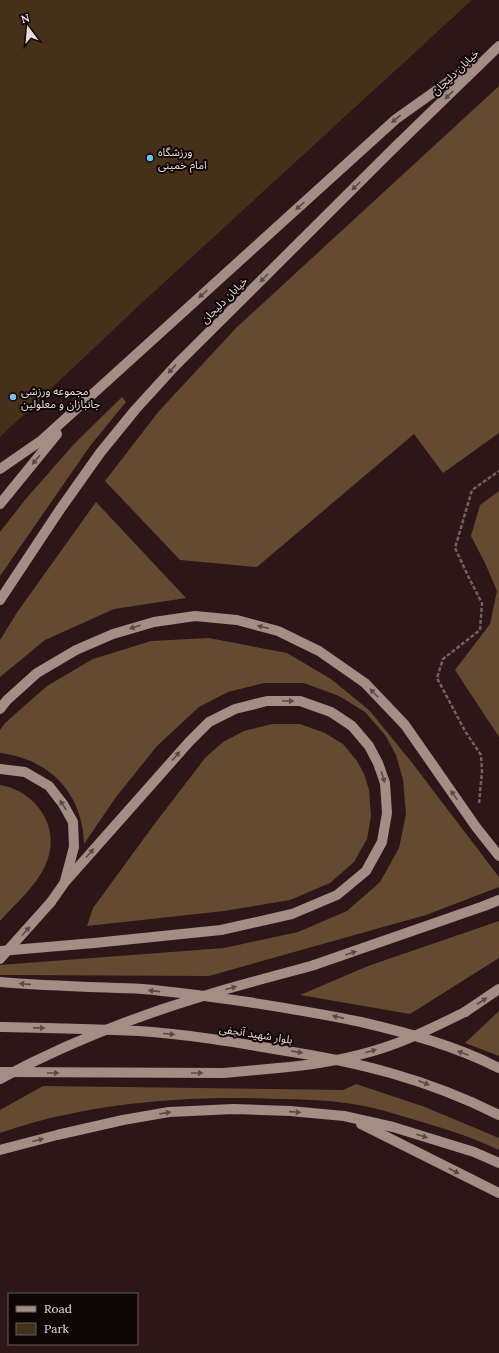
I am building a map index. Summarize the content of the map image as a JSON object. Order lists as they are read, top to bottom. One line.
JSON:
{"streets":{"main road":["خیابان دلیجان","بلوار شهید آنجفی"]},"places":["ورزشگاه امام خمینی","مجموعه ورزشی جانبازان و معلولین"],"legend":["Road","Park"],"north":"top"}
